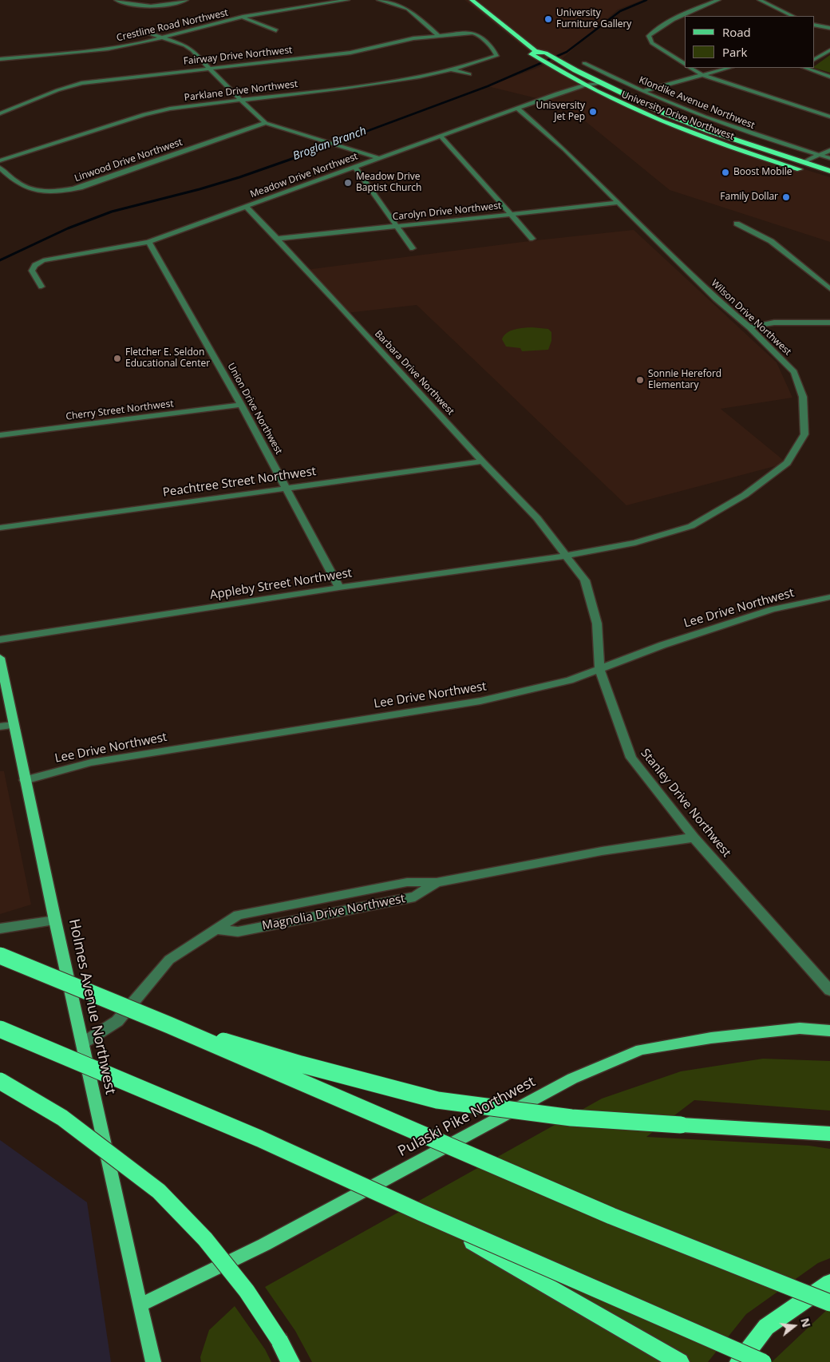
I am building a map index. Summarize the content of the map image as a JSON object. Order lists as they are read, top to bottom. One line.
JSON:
{"streets":{"highway":["University Drive Northwest"],"main road":["Holmes Avenue Northwest","Pulaski Pike Northwest"],"street":["Crestline Road Northwest","Fairway Drive Northwest","Parklane Drive Northwest","Klondike Avenue Northwest","Linwood Drive Northwest","Meadow Drive Northwest","Carolyn Drive Northwest","Wilson Drive Northwest","Barbara Drive Northwest","Union Drive Northwest","Cherry Street Northwest","Peachtree Street Northwest","Appleby Street Northwest","Lee Drive Northwest","Stanley Drive Northwest","Magnolia Drive Northwest"]},"crossings":[["Fairway Drive Northwest","Parklane Drive Northwest"],["University Drive Northwest","Meadow Drive Northwest"],["Meadow Drive Northwest","Wilson Drive Northwest"],["Meadow Drive Northwest","Barbara Drive Northwest"],["Meadow Drive Northwest","Union Drive Northwest"],["Carolyn Drive Northwest","Wilson Drive Northwest"],["Carolyn Drive Northwest","Barbara Drive Northwest"],["Wilson Drive Northwest","Barbara Drive Northwest"],["Wilson Drive Northwest","Appleby Street Northwest"],["Wilson Drive Northwest","Stanley Drive Northwest"],["Barbara Drive Northwest","Peachtree Street Northwest"],["Barbara Drive Northwest","Appleby Street Northwest"],["Barbara Drive Northwest","Stanley Drive Northwest"],["Union Drive Northwest","Cherry Street Northwest"],["Union Drive Northwest","Peachtree Street Northwest"],["Union Drive Northwest","Appleby Street Northwest"],["Appleby Street Northwest","Stanley Drive Northwest"],["Lee Drive Northwest","Stanley Drive Northwest"],["Lee Drive Northwest","Holmes Avenue Northwest"],["Stanley Drive Northwest","Magnolia Drive Northwest"],["Magnolia Drive Northwest","Holmes Avenue Northwest"],["Holmes Avenue Northwest","Pulaski Pike Northwest"]],"water":["Broglan Branch"],"places":["University Furniture Gallery","Unisversity Jet Pep","Boost Mobile","Meadow Drive Baptist Church","Family Dollar","Fletcher E. Seldon Educational Center","Sonnie Hereford Elementary"],"legend":["Road","Park"],"north":"right"}
